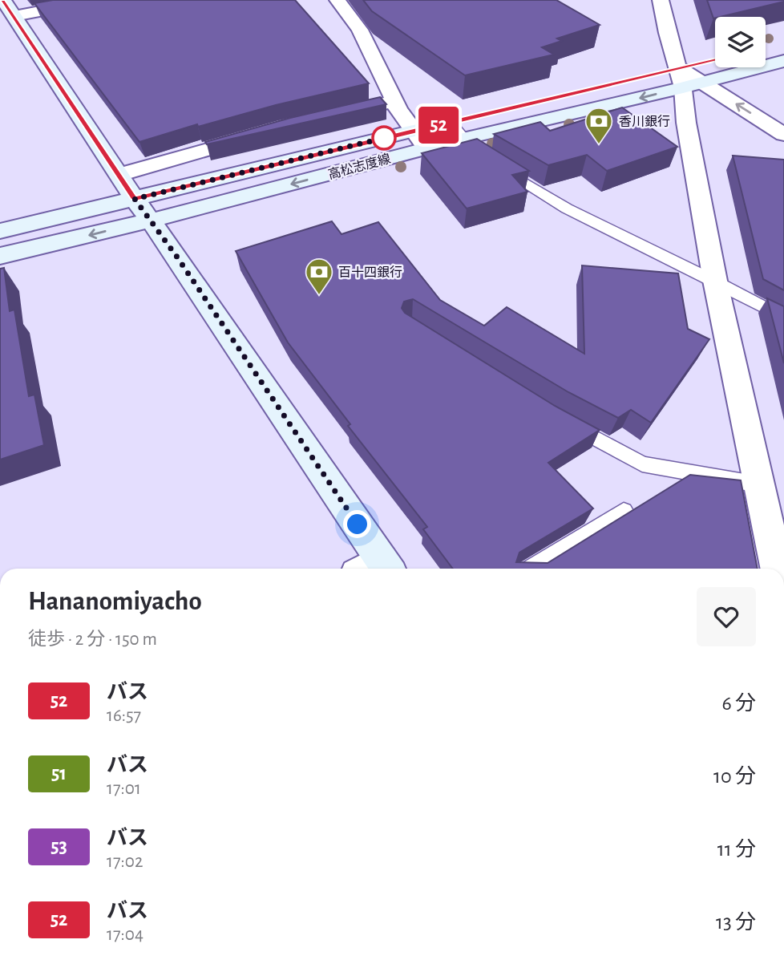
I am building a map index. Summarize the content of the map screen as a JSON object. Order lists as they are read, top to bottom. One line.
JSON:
{"streets":{"main road":["高松志度線"]},"places":{"bank":["香川銀行","百十四銀行"]},"lines":["bus line 52"],"page":{"on_map":"52","heading":["Hananomiyacho","徒歩 · 2 分 · 150 m"],"list":[{"mark":"52","name":"バス","note":"16:57","value":"6 分"},{"mark":"51","name":"バス","note":"17:01","value":"10 分"},{"mark":"53","name":"バス","note":"17:02","value":"11 分"},{"mark":"52","name":"バス","note":"17:04","value":"13 分"}]}}
